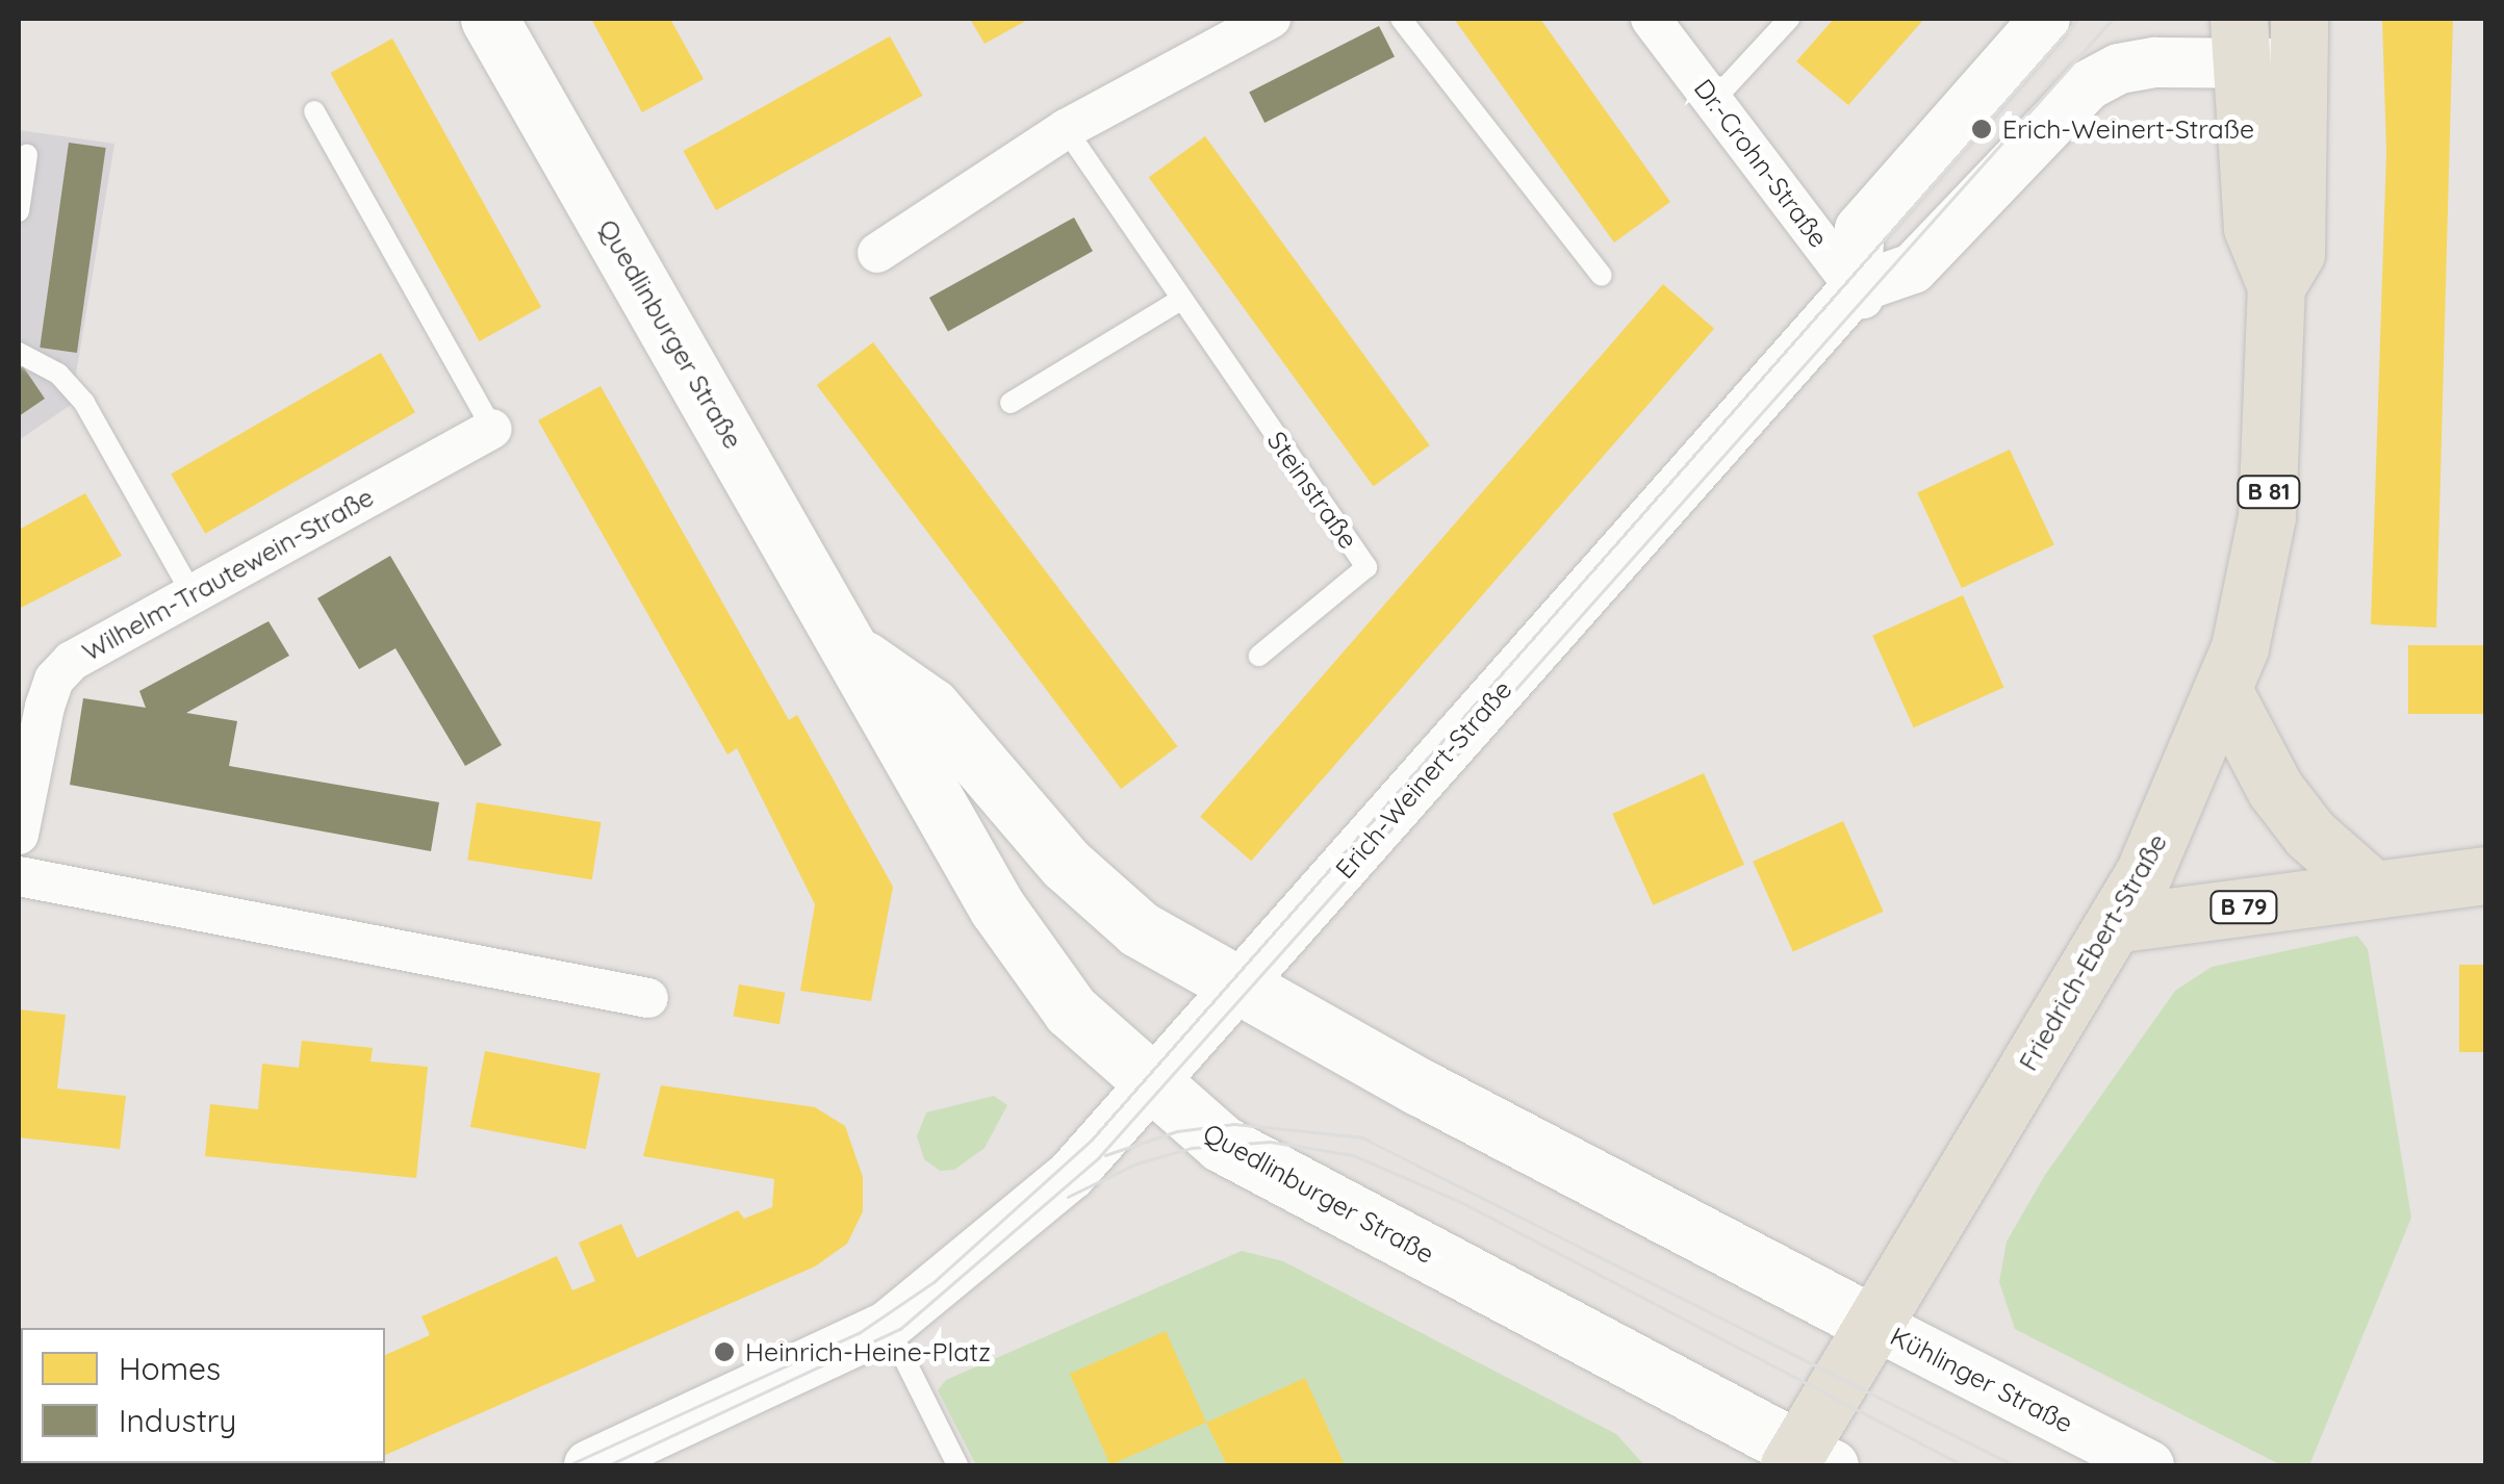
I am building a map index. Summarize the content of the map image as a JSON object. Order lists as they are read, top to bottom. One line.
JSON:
{"streets":{"main road":["Quedlinburger Straße","B 81","B 79","Friedrich-Ebert-Straße"],"street":["Dr.-Crohn-Straße","Wilhelm-Trautewein-Straße","Erich-Weinert-Straße","Kühlinger Straße"],"lane":["Steinstraße"]},"crossings":[["Dr.-Crohn-Straße","Erich-Weinert-Straße"],["Quedlinburger Straße","Erich-Weinert-Straße"],["Quedlinburger Straße","Friedrich-Ebert-Straße"],["Quedlinburger Straße","Kühlinger Straße"],["Erich-Weinert-Straße","Friedrich-Ebert-Straße"],["B 79","Friedrich-Ebert-Straße"],["Friedrich-Ebert-Straße","Kühlinger Straße"]],"places":["Erich-Weinert-Straße","Heinrich-Heine-Platz"],"legend":["Homes","Industry"]}
